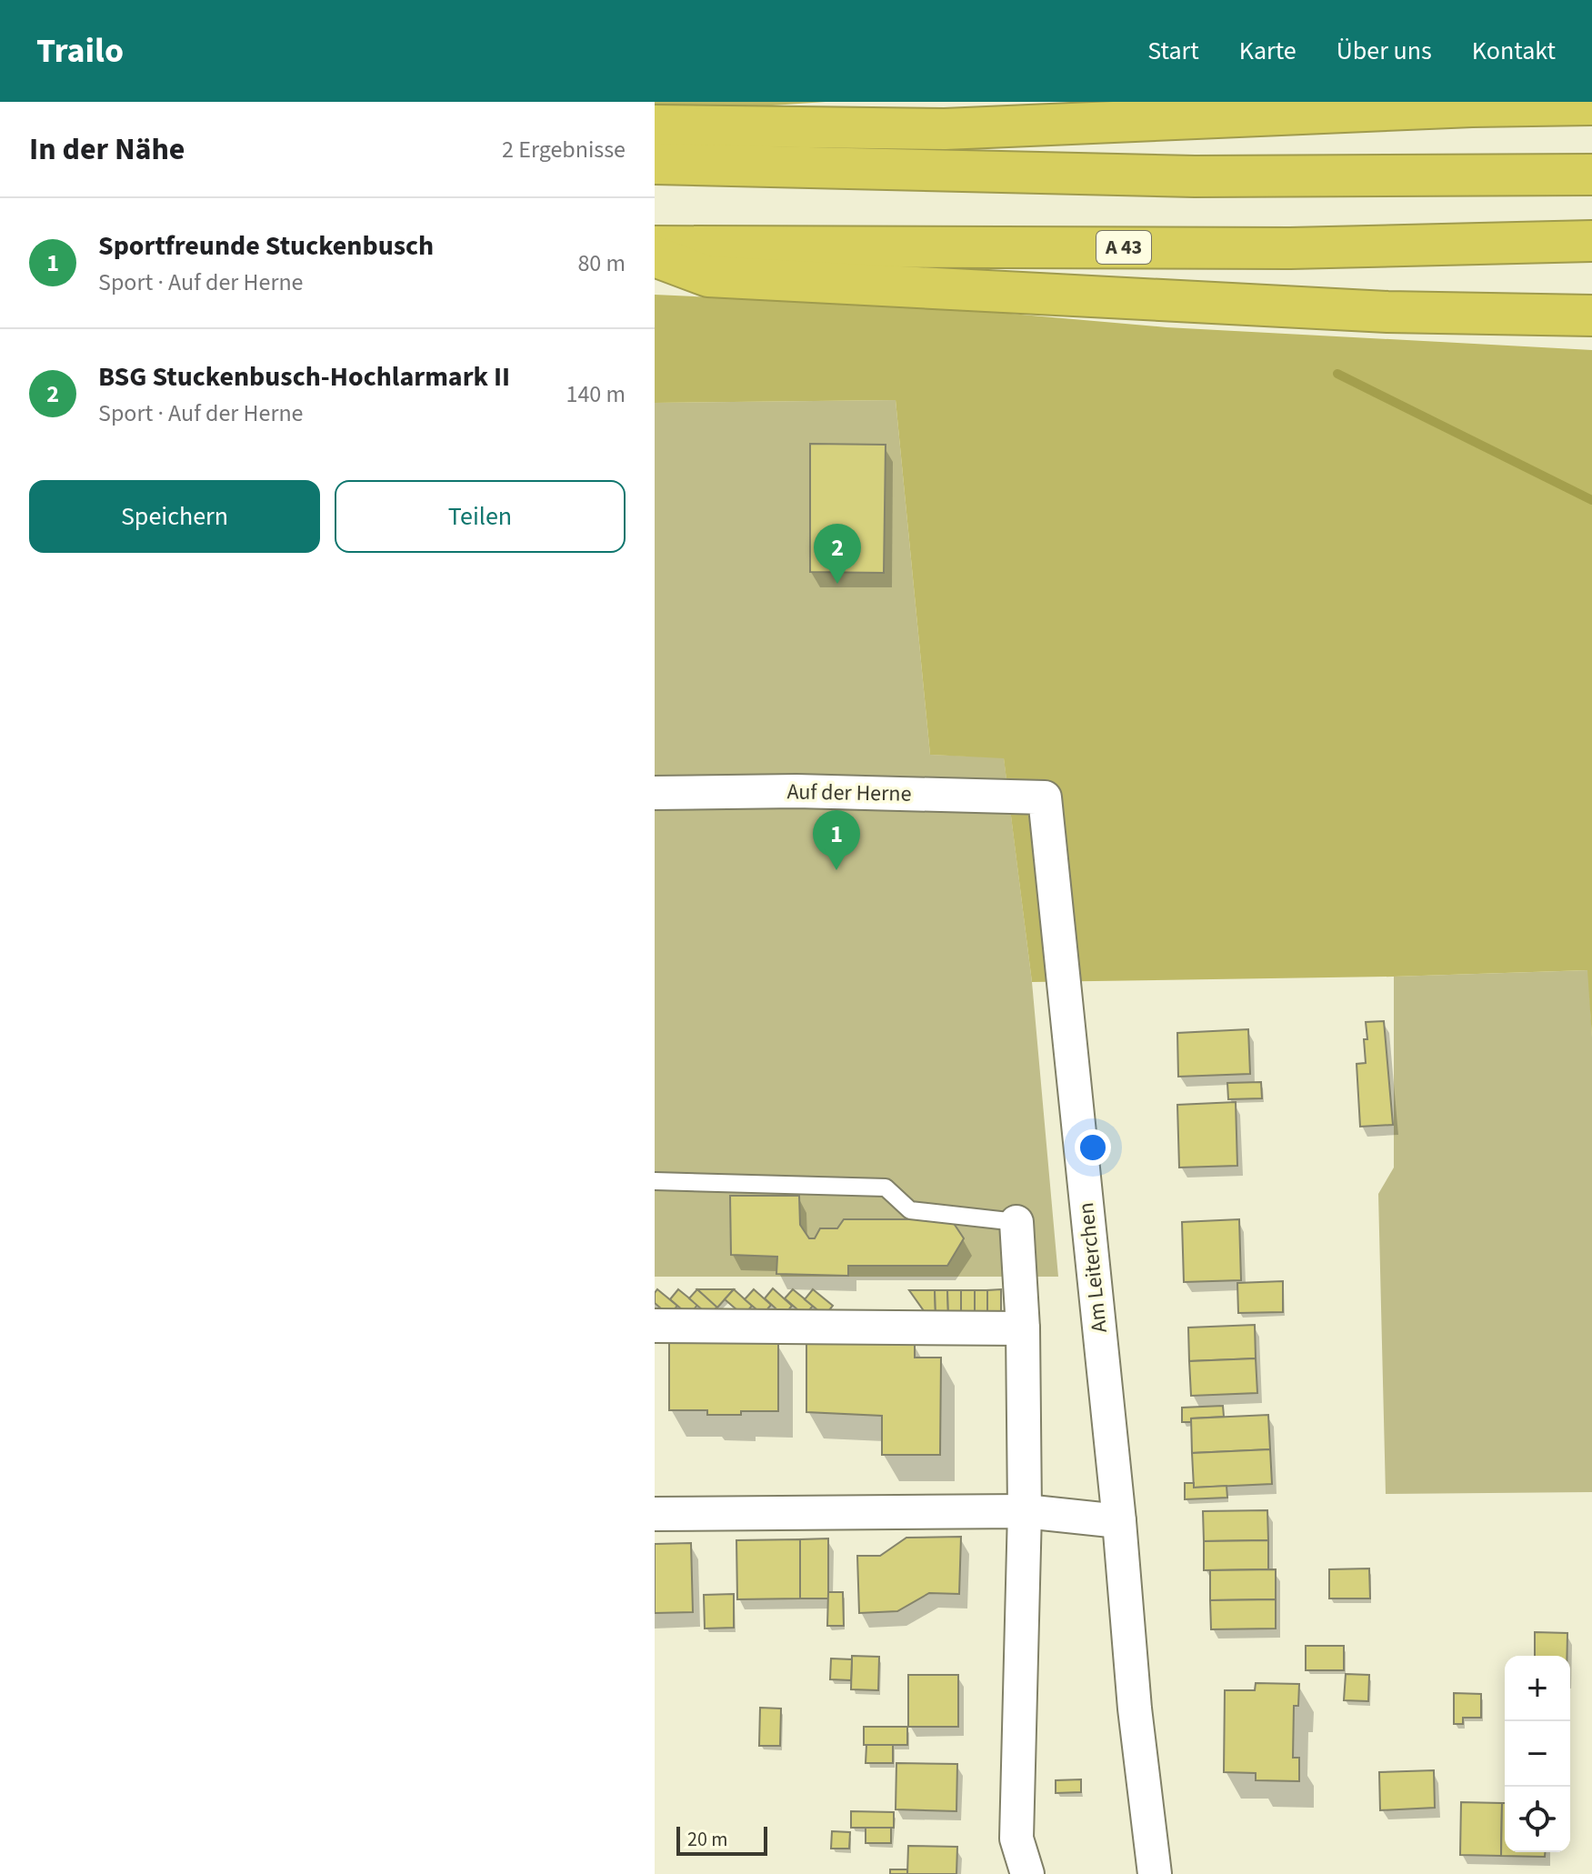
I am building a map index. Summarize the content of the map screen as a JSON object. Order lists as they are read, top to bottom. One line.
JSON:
{"streets":{"highway":["A 43"],"street":["Auf der Herne","Am Leiterchen"]},"crossings":[["Auf der Herne","Am Leiterchen"]],"scale_bar":"20 m","page":{"header":"Trailo","nav":["Start","Karte","Über uns","Kontakt"],"heading":["In der Nähe","2 Ergebnisse"],"list":[{"mark":"1","name":"Sportfreunde Stuckenbusch","note":"Sport · Auf der Herne","value":"80 m"},{"mark":"2","name":"BSG Stuckenbusch-Hochlarmark II","note":"Sport · Auf der Herne","value":"140 m"}],"buttons":["Speichern","Teilen"],"pins":["2","1"],"map_buttons":["+","−"],"scale":"20 m"}}
